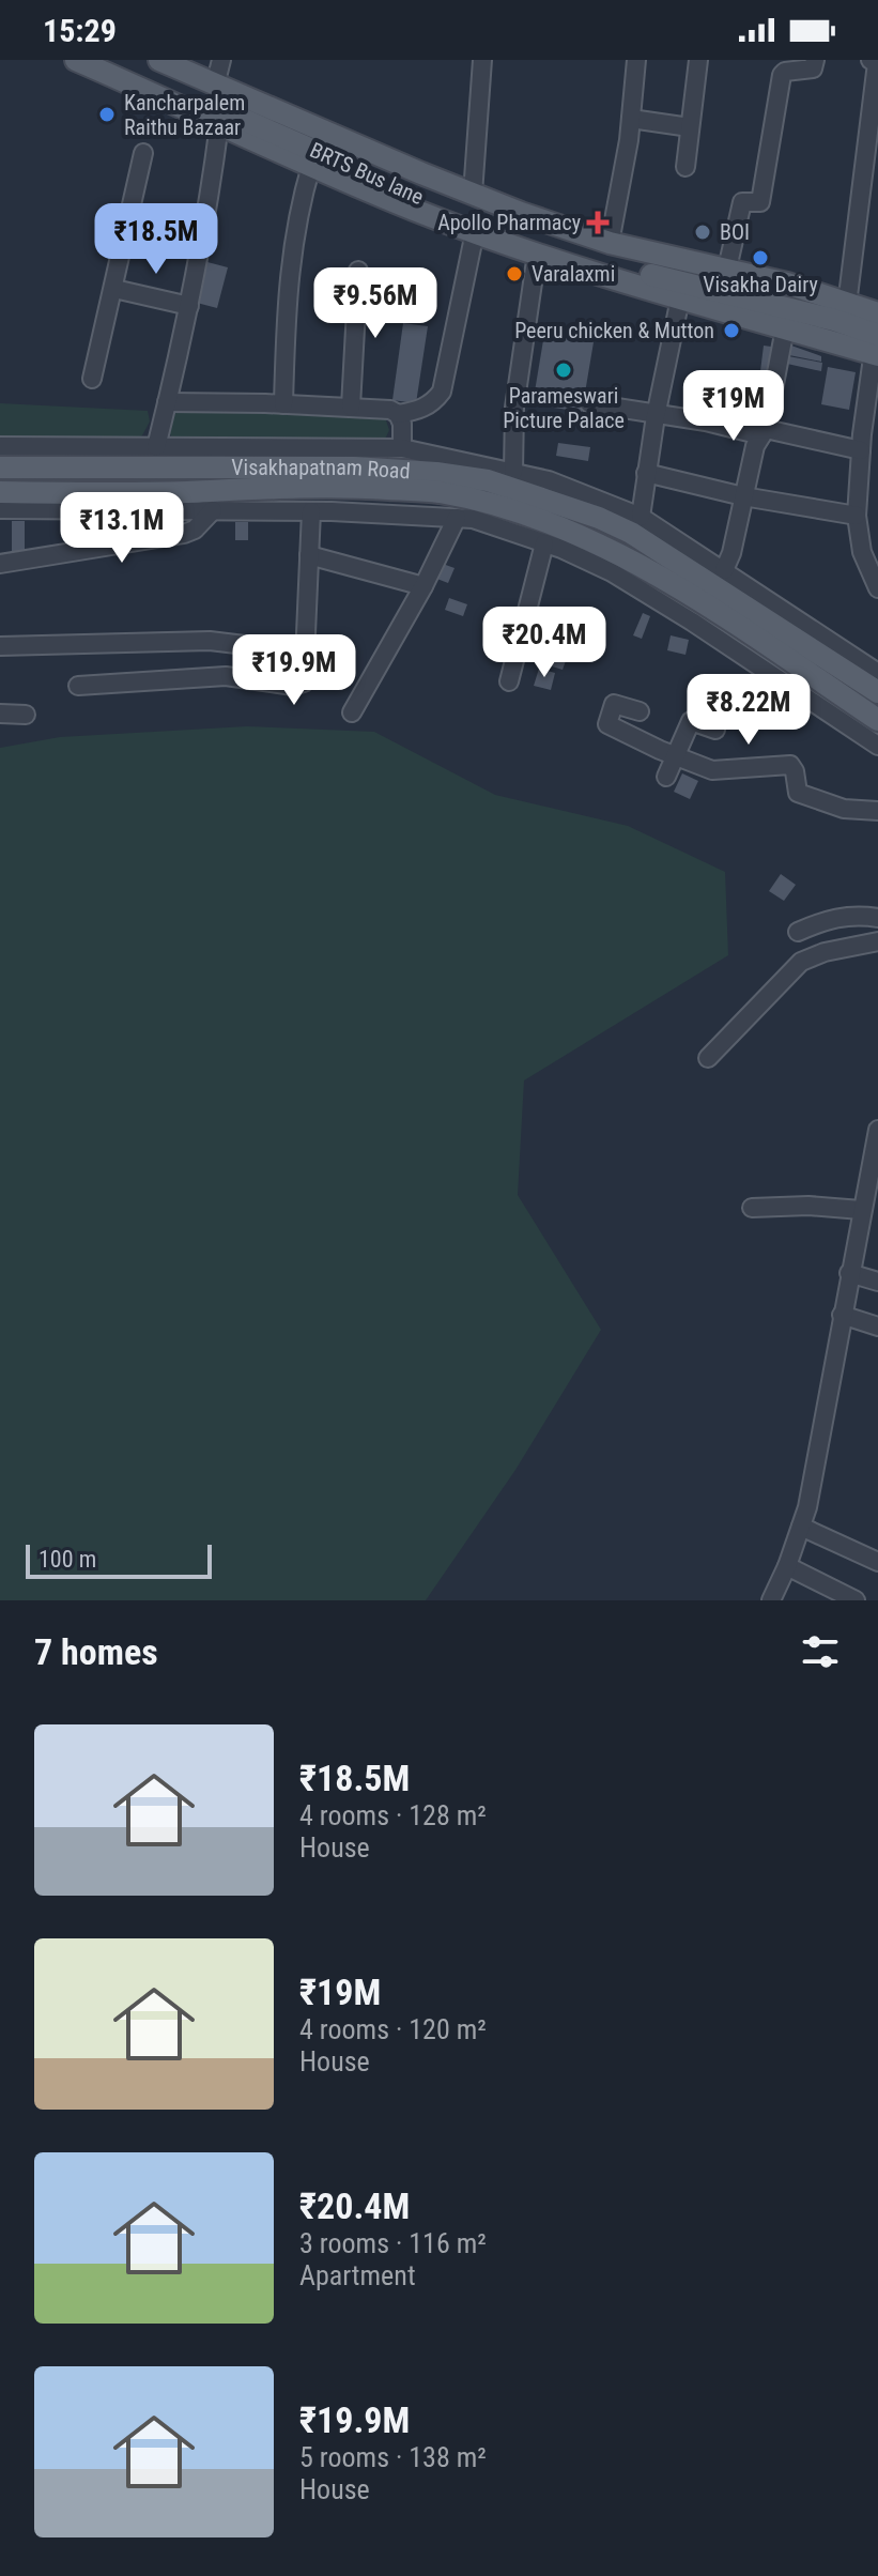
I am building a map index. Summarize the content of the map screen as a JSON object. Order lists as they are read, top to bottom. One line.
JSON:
{"streets":{"main road":["BRTS Bus lane","Visakhapatnam Road"]},"places":{"other":["Kancharpalem Raithu Bazaar","BOI","Visakha Dairy","Varalaxmi","Peeru chicken & Mutton","Parameswari Picture Palace"],"health":["Apollo Pharmacy"]},"scale_bar":"100 m","page":{"status":"15:29","price":["₹18.5M","₹9.56M","₹19M","₹13.1M","₹20.4M","₹19.9M","₹8.22M"],"scale":"100 m","heading":"7 homes","list":[{"name":"₹18.5M","note":"4 rooms · 128 m² · House"},{"name":"₹19M","note":"4 rooms · 120 m² · House"},{"name":"₹20.4M","note":"3 rooms · 116 m² · Apartment"},{"name":"₹19.9M","note":"5 rooms · 138 m² · House"}]}}
